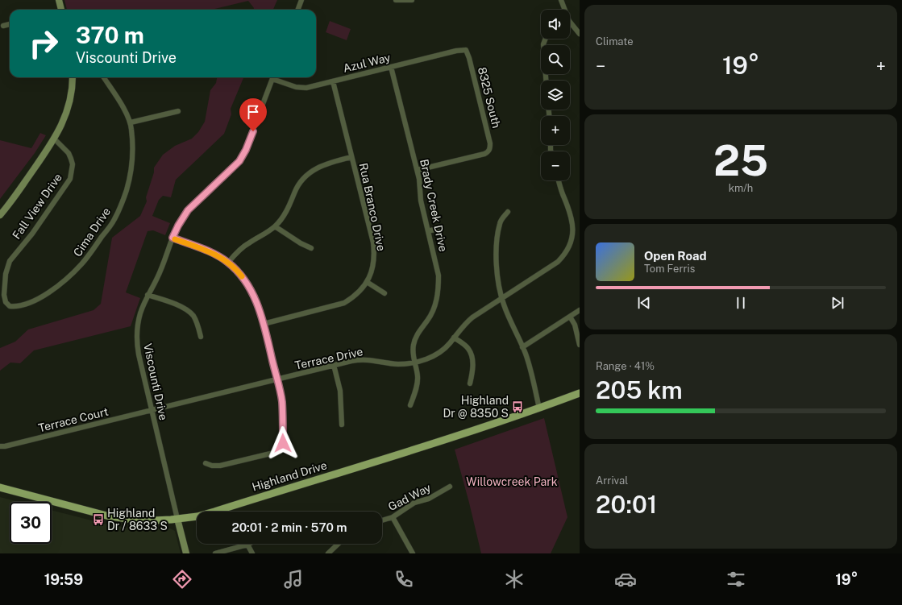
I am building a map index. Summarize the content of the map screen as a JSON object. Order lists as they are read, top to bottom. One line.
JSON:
{"streets":{"main road":["Highland Drive"],"street":["Azul Way","8325 South","Brady Creek Drive","Fall View Drive","Rua Branco Drive","Cima Drive","Terrace Drive","Viscounti Drive","Terrace Court","Gad Way"]},"crossings":[["Azul Way","8325 South"],["Azul Way","Brady Creek Drive"],["Azul Way","Rua Branco Drive"],["8325 South","Brady Creek Drive"],["Brady Creek Drive","Terrace Drive"],["Fall View Drive","Cima Drive"],["Terrace Drive","Viscounti Drive"],["Terrace Drive","Terrace Court"],["Viscounti Drive","Terrace Court"],["Viscounti Drive","Highland Drive"]],"parks":["Willowcreek Park"],"places":{"bus stop":["Highland Dr @ 8350 S","Highland Dr / 8633 S"]},"page":{"tile":["Climate",["25","km/h"],["Range · 41%","205 km"],["Arrival","20:01"]],"map_buttons":["+","−"],"turn":["370 m","Viscounti Drive"],"heat":["−","19°","+"],"song":["Open Road","Tom Ferris"],"limit":"30","trip":"20:01 · 2 min · 570 m","tabs":["19:59","19°"]}}
